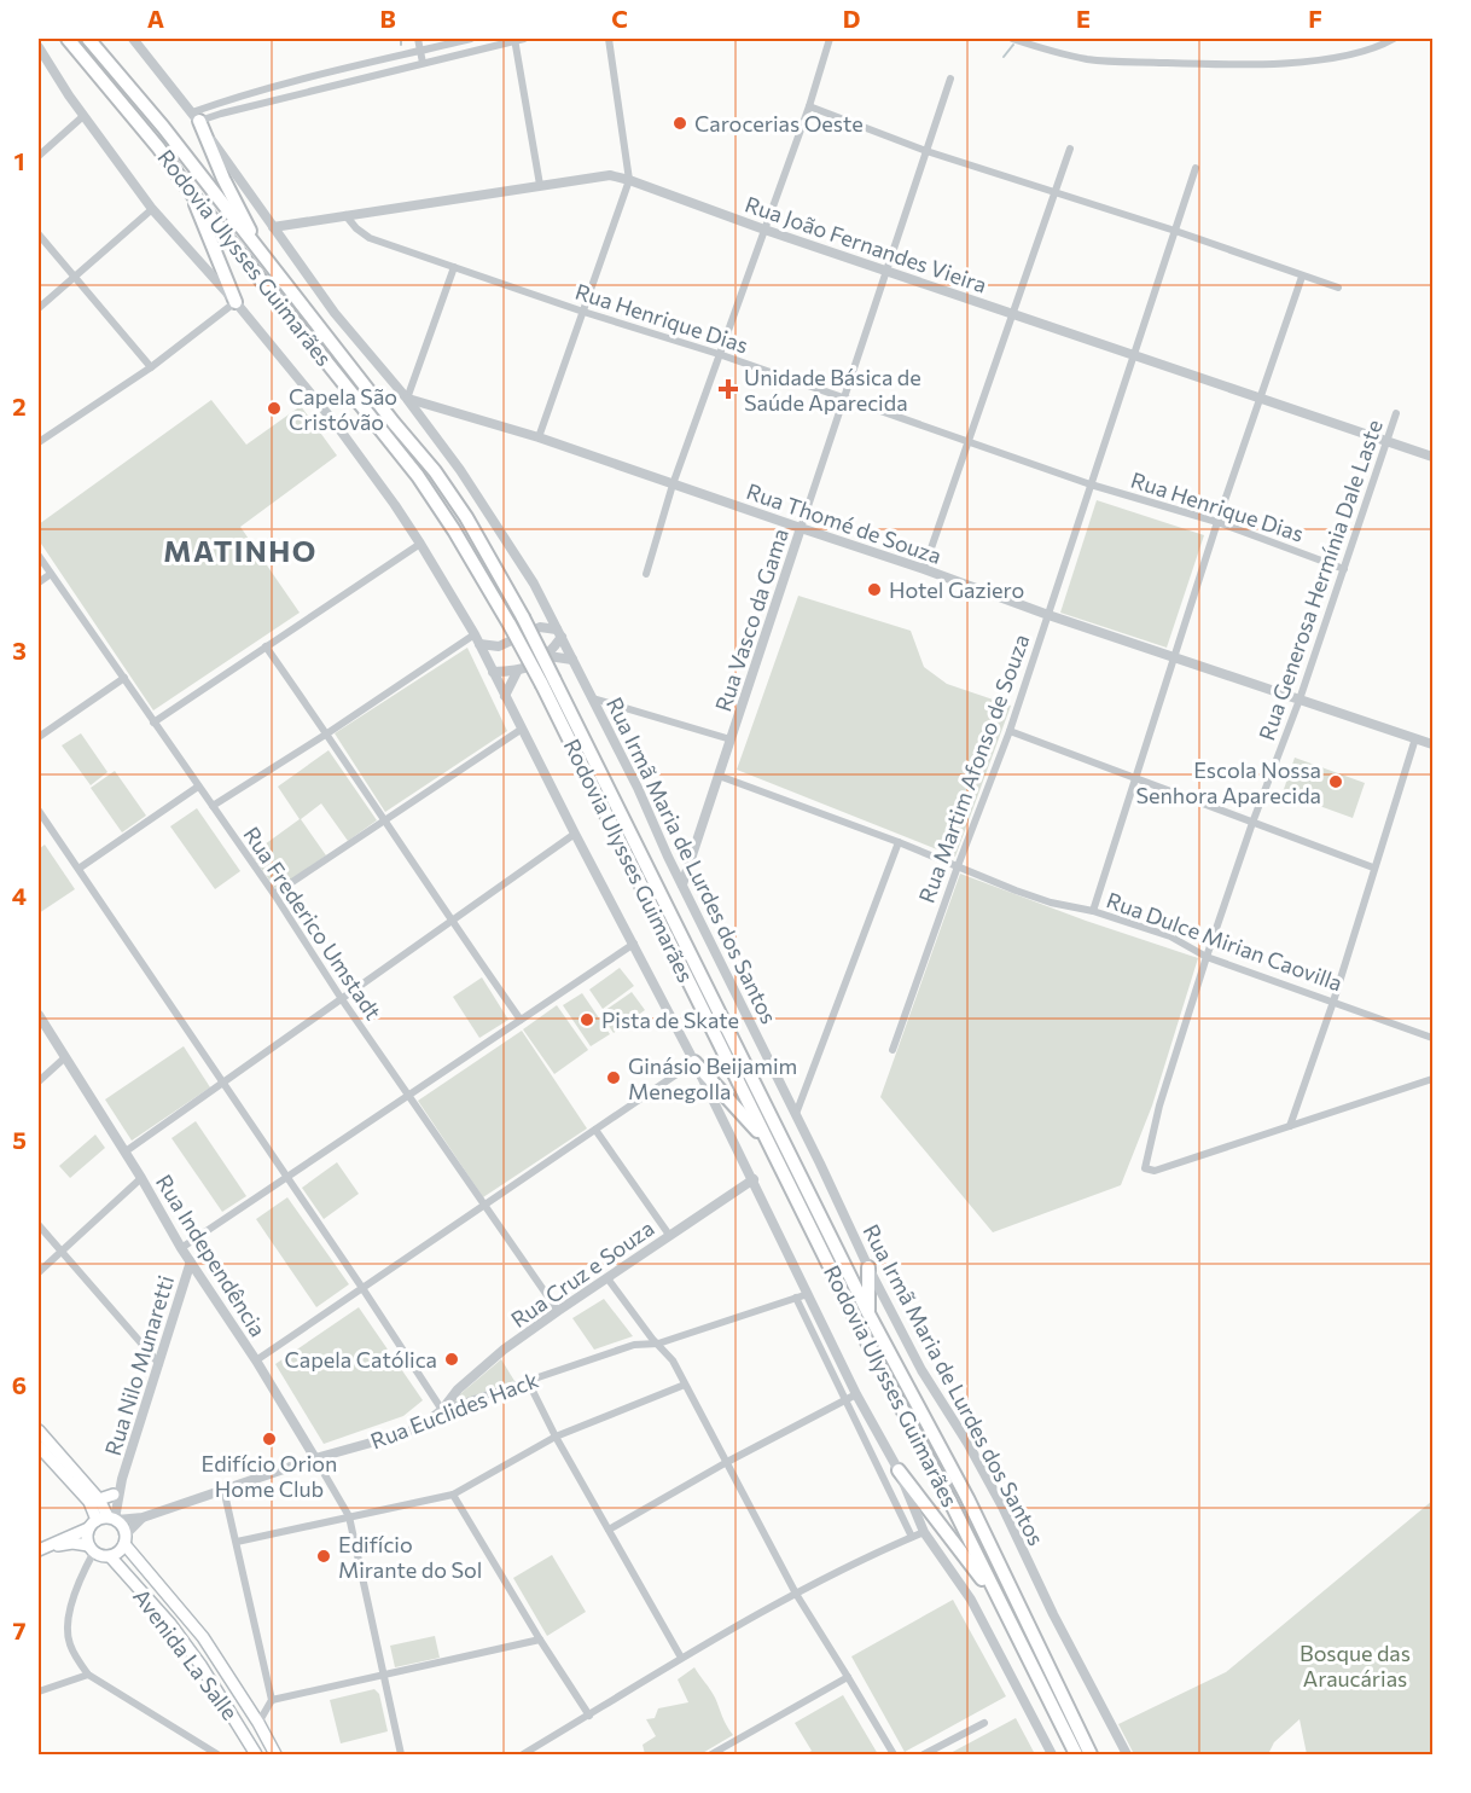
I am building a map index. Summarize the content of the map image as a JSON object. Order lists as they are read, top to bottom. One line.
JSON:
{"streets":{"highway":["Rodovia Ulysses Guimarães"],"main road":["Avenida La Salle"],"street":["Rua João Fernandes Vieira","Rua Henrique Dias","Rua Thomé de Souza","Rua Generosa Hermínia Dale Laste","Rua Vasco da Gama","Rua Martim Afonso de Souza","Rua Irmã Maria de Lurdes dos Santos","Rua Frederico Umstadt","Rua Dulce Mirian Caovilla","Rua Independência","Rua Cruz e Souza","Rua Nilo Munaretti","Rua Euclides Hack"]},"crossings":[["Rua João Fernandes Vieira","Rua Henrique Dias"],["Rua João Fernandes Vieira","Rua Generosa Hermínia Dale Laste"],["Rua João Fernandes Vieira","Rua Vasco da Gama"],["Rua João Fernandes Vieira","Rua Martim Afonso de Souza"],["Rua João Fernandes Vieira","Rua Irmã Maria de Lurdes dos Santos"],["Rua Henrique Dias","Rua Generosa Hermínia Dale Laste"],["Rua Henrique Dias","Rua Vasco da Gama"],["Rua Henrique Dias","Rua Martim Afonso de Souza"],["Rua Thomé de Souza","Rua Generosa Hermínia Dale Laste"],["Rua Thomé de Souza","Rua Vasco da Gama"],["Rua Thomé de Souza","Rua Martim Afonso de Souza"],["Rua Thomé de Souza","Rua Irmã Maria de Lurdes dos Santos"],["Rua Generosa Hermínia Dale Laste","Rua Dulce Mirian Caovilla"],["Rua Vasco da Gama","Rua Irmã Maria de Lurdes dos Santos"],["Rua Vasco da Gama","Rua Dulce Mirian Caovilla"],["Rua Martim Afonso de Souza","Rua Dulce Mirian Caovilla"],["Rua Frederico Umstadt","Rua Cruz e Souza"],["Rua Independência","Rua Nilo Munaretti"],["Rua Independência","Rua Euclides Hack"],["Rua Cruz e Souza","Rua Euclides Hack"],["Rua Nilo Munaretti","Rua Euclides Hack"],["Rua Nilo Munaretti","Avenida La Salle"],["Rua Euclides Hack","Avenida La Salle"]],"districts":["MATINHO"],"parks":["Bosque das Araucárias"],"places":{"other":["Carocerias Oeste","Capela São Cristóvão","Hotel Gaziero","Escola Nossa Senhora Aparecida","Pista de Skate","Ginásio Beijamim Menegolla","Capela Católica","Edifício Orion Home Club","Edifício Mirante do Sol"],"health":["Unidade Básica de Saúde Aparecida"]},"grid":{"columns":["A","B","C","D","E","F"],"rows":["1","2","3","4","5","6","7"]}}
